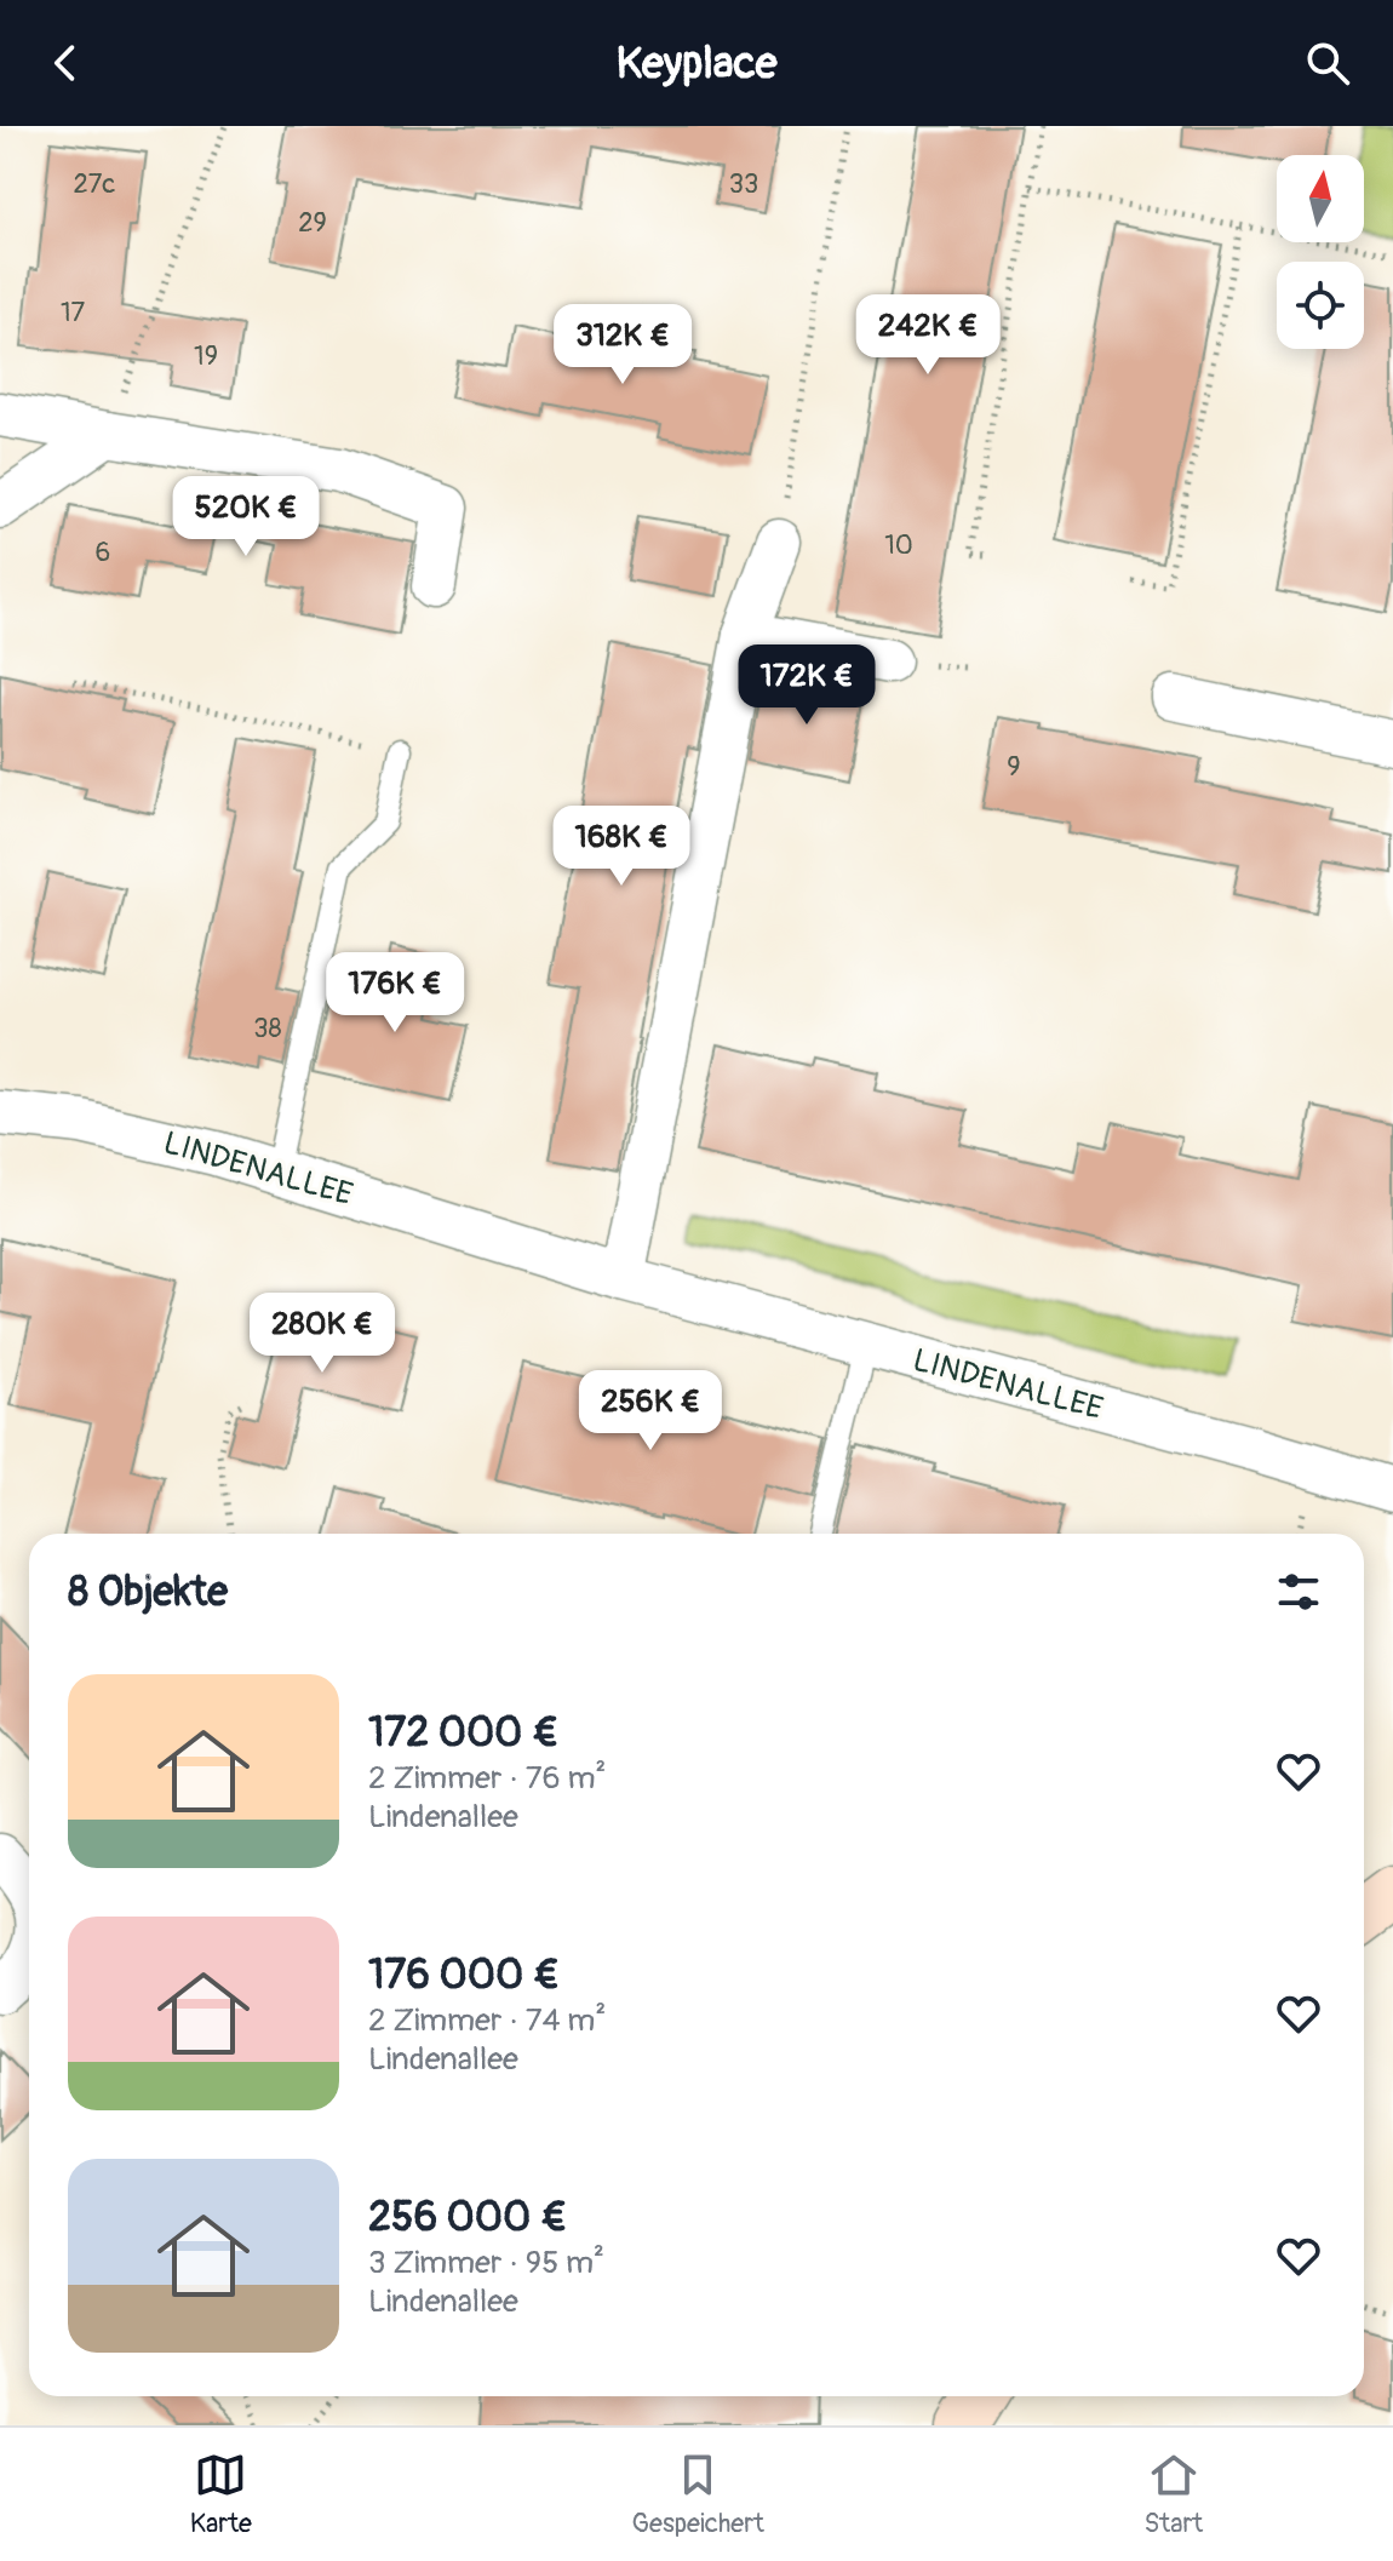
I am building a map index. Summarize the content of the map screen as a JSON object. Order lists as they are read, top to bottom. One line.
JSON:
{"streets":{"street":["LINDENALLEE"]},"house_numbers":["27c","33","29","17","19","10","6","9","38"],"north":"top","page":{"header":"Keyplace","price":["242K €","312K €","520K €","172K €","168K €","176K €","280K €","256K €"],"heading":"8 Objekte","list":[{"name":"172 000 €","note":"2 Zimmer · 76 m² · Lindenallee"},{"name":"176 000 €","note":"2 Zimmer · 74 m² · Lindenallee"},{"name":"256 000 €","note":"3 Zimmer · 95 m² · Lindenallee"}],"tabs":["Karte","Gespeichert","Start"]}}
